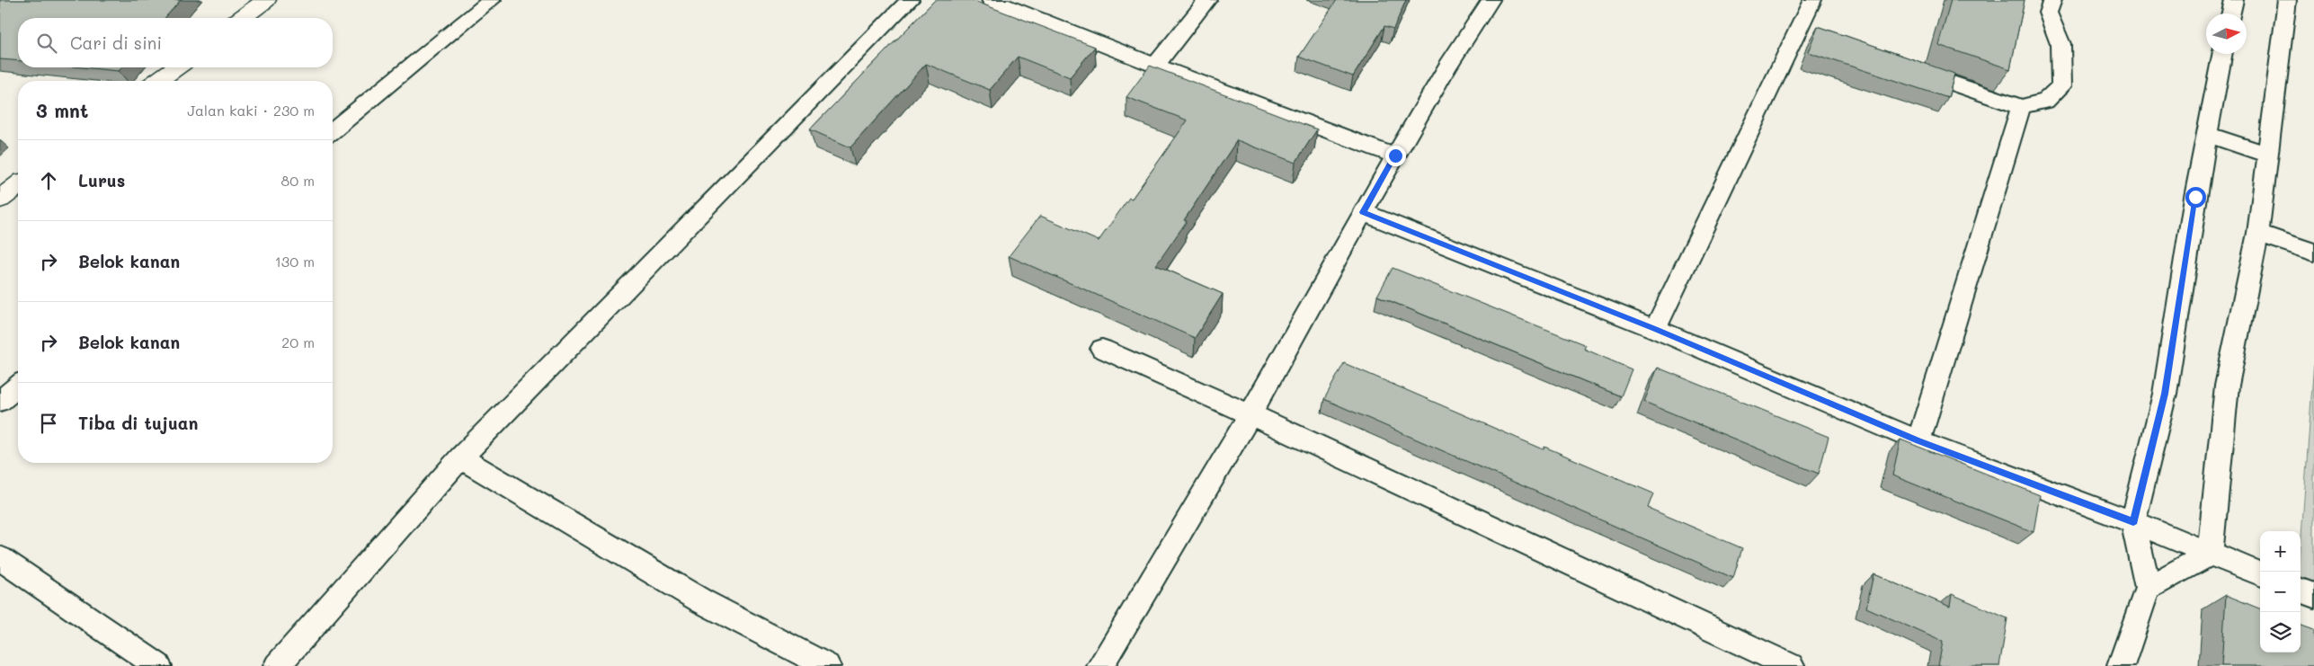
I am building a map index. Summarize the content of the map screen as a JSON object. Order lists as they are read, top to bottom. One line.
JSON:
{"north":"right","page":{"search":"Cari di sini","heading":["3 mnt","Jalan kaki · 230 m"],"list":[["Lurus","80 m"],["Belok kanan","130 m"],["Belok kanan","20 m"],"Tiba di tujuan"],"map_buttons":["+","−"]}}
